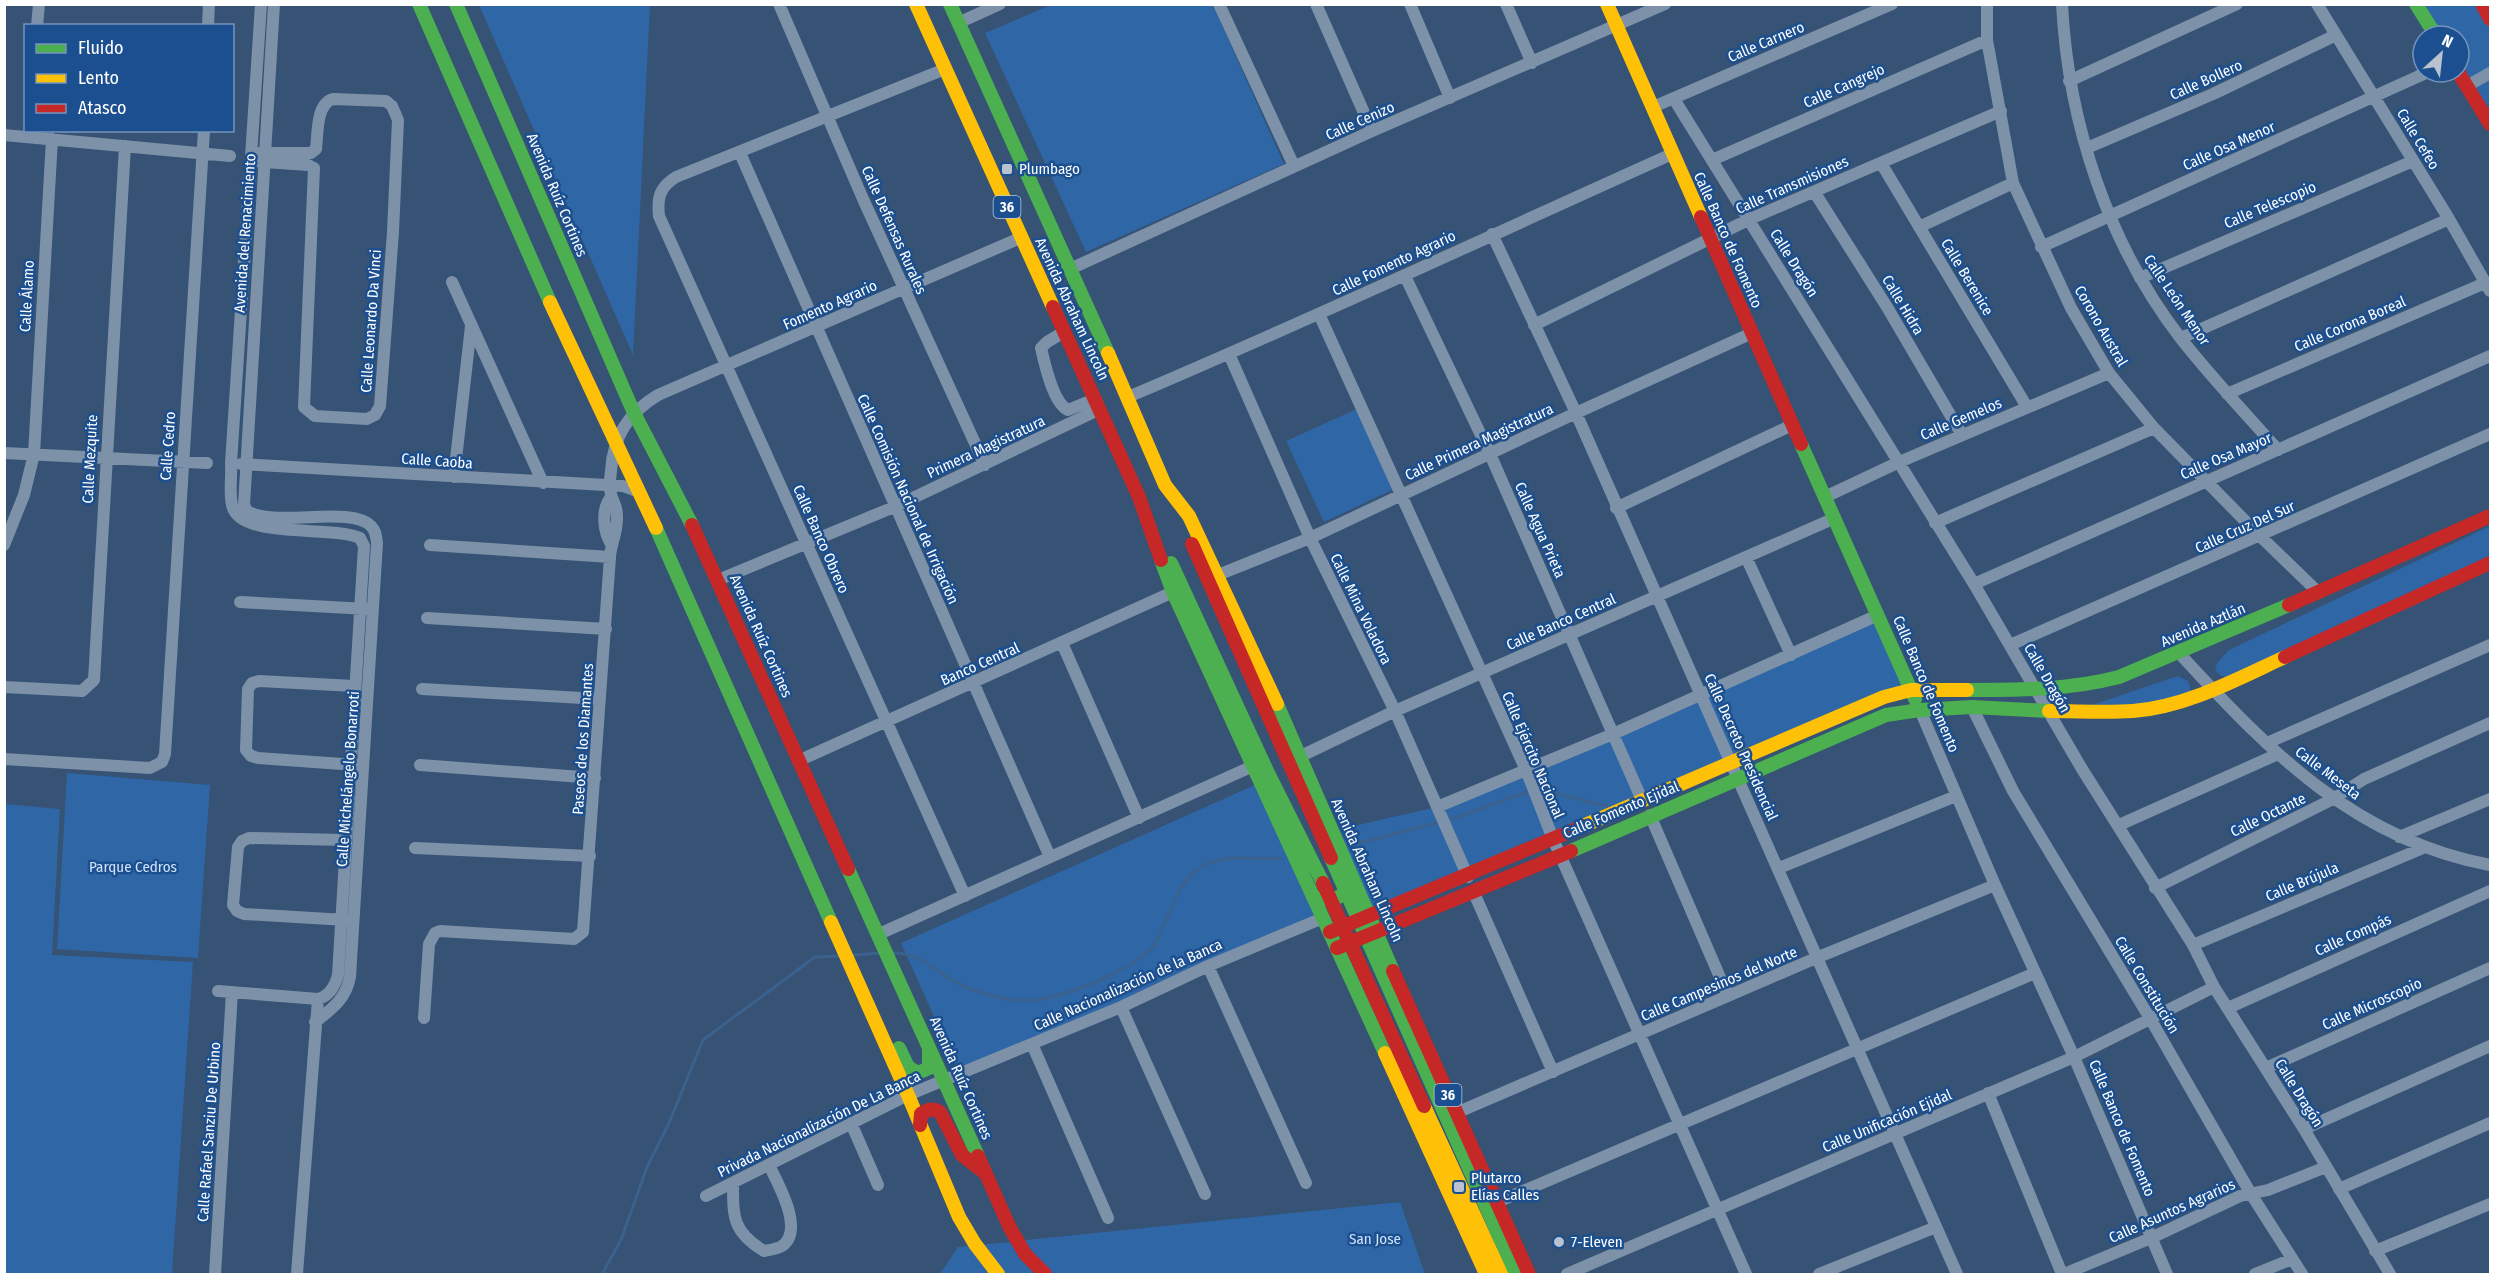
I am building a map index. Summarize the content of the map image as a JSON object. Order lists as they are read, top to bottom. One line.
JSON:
{"streets":{"main road":["Avenida Ruíz Cortines","36","Calle Banco de Fomento","Avenida Abraham Lincoln","Avenida Aztlán","Calle Fomento Ejidal"],"street":["Calle Carnero","Calle Bollero","Calle Cangrejo","Calle Cenizo","Calle Cefeo","Calle Osa Menor","Calle Transmisiones","Calle Telescopio","Calle Defensas Rurales","Avenida del Renacimiento","Calle Fomento Agrario","Calle Dragón","Calle Berenice","Calle Álamo","Calle León Menor","Fomento Agrario","Calle Hidra","Calle Leonardo Da Vinci","Calle Corona Boreal","Corono Austral","Calle Gemelos","Calle Primera Magistratura","Calle Cedro","Primera Magistratura","Calle Osa Mayor","Calle Mezquite","Calle Caoba","Calle Comisión Nacional de Irrigación","Calle Cruz Del Sur","Calle Agua Prieta","Calle Banco Obrero","Calle Mina Voladora","Calle Banco Central","Banco Central","Paseos de los Diamantes","Calle Decreto Presidencial","Calle Ejército Nacional","Calle Meseta","Calle Michelángelo Bonarroti","Calle Octante","Calle Brújula","Calle Compás","Calle Campesinos del Norte","Calle Nacionalización de la Banca","Calle Constitución","Calle Microscopio","Calle Unificación Ejidal","Privada Nacionalización De La Banca","Calle Rafael Sanziu De Urbino","Calle Asuntos Agrarios"]},"crossings":[["Calle Carnero","Calle Banco de Fomento"],["Calle Carnero","Calle Dragón"],["Calle Bollero","Calle Cefeo"],["Calle Bollero","Calle León Menor"],["Calle Cangrejo","Calle Dragón"],["Calle Cangrejo","Corono Austral"],["Calle Cenizo","36"],["Calle Cenizo","Calle Banco de Fomento"],["Calle Cefeo","Calle Osa Menor"],["Calle Cefeo","Calle Telescopio"],["Calle Cefeo","Calle Corona Boreal"],["Calle Osa Menor","Calle León Menor"],["Calle Osa Menor","Corono Austral"],["Calle Transmisiones","Calle Banco de Fomento"],["Calle Transmisiones","Calle Dragón"],["Calle Transmisiones","Calle Berenice"],["Calle Transmisiones","Calle Hidra"],["Calle Transmisiones","Corono Austral"],["Calle Transmisiones","Calle Decreto Presidencial"],["Avenida Ruíz Cortines","Fomento Agrario"],["Avenida Ruíz Cortines","Primera Magistratura"],["Avenida Ruíz Cortines","Banco Central"],["Avenida Ruíz Cortines","Calle Nacionalización de la Banca"],["Avenida Ruíz Cortines","Privada Nacionalización De La Banca"],["Calle Telescopio","Calle León Menor"],["36","Calle Fomento Agrario"],["36","Avenida Abraham Lincoln"],["Calle Defensas Rurales","Fomento Agrario"],["Calle Defensas Rurales","Primera Magistratura"],["Avenida del Renacimiento","Calle Leonardo Da Vinci"],["Avenida del Renacimiento","Calle Caoba"],["Calle Banco de Fomento","Calle Fomento Agrario"],["Calle Banco de Fomento","Calle Gemelos"],["Calle Banco de Fomento","Calle Primera Magistratura"],["Calle Banco de Fomento","Calle Banco Central"],["Calle Banco de Fomento","Avenida Aztlán"],["Calle Banco de Fomento","Calle Fomento Ejidal"],["Calle Banco de Fomento","Calle Campesinos del Norte"],["Calle Banco de Fomento","Calle Unificación Ejidal"],["Calle Banco de Fomento","Calle Asuntos Agrarios"],["Calle Fomento Agrario","Calle Agua Prieta"],["Calle Fomento Agrario","Calle Mina Voladora"],["Calle Fomento Agrario","Calle Decreto Presidencial"],["Calle Fomento Agrario","Calle Ejército Nacional"],["Calle Dragón","Calle Gemelos"],["Calle Dragón","Calle Osa Mayor"],["Calle Dragón","Calle Cruz Del Sur"],["Calle Dragón","Avenida Aztlán"],["Calle Dragón","Calle Octante"],["Calle Dragón","Calle Brújula"],["Calle Dragón","Calle Compás"],["Calle Dragón","Calle Microscopio"],["Calle Dragón","Calle Unificación Ejidal"],["Calle Dragón","Calle Asuntos Agrarios"],["Calle Berenice","Calle Gemelos"],["Calle León Menor","Calle Corona Boreal"],["Calle León Menor","Calle Osa Mayor"],["Fomento Agrario","Avenida Abraham Lincoln"],["Fomento Agrario","Calle Comisión Nacional de Irrigación"],["Fomento Agrario","Calle Banco Obrero"],["Fomento Agrario","Paseos de los Diamantes"],["Calle Hidra","Calle Gemelos"],["Avenida Abraham Lincoln","Calle Primera Magistratura"],["Avenida Abraham Lincoln","Primera Magistratura"],["Avenida Abraham Lincoln","Calle Banco Central"],["Avenida Abraham Lincoln","Banco Central"],["Avenida Abraham Lincoln","Calle Fomento Ejidal"],["Avenida Abraham Lincoln","Calle Campesinos del Norte"],["Avenida Abraham Lincoln","Calle Nacionalización de la Banca"],["Corono Austral","Calle Gemelos"],["Corono Austral","Calle Osa Mayor"],["Corono Austral","Calle Cruz Del Sur"],["Corono Austral","Avenida Aztlán"],["Calle Primera Magistratura","Calle Agua Prieta"],["Calle Primera Magistratura","Calle Mina Voladora"],["Calle Primera Magistratura","Calle Decreto Presidencial"],["Calle Primera Magistratura","Calle Ejército Nacional"],["Primera Magistratura","Calle Comisión Nacional de Irrigación"],["Primera Magistratura","Calle Banco Obrero"],["Calle Caoba","Paseos de los Diamantes"],["Calle Comisión Nacional de Irrigación","Calle Banco Obrero"],["Calle Comisión Nacional de Irrigación","Banco Central"],["Calle Agua Prieta","Calle Banco Central"],["Calle Agua Prieta","Calle Fomento Ejidal"],["Calle Banco Obrero","Banco Central"],["Calle Mina Voladora","Calle Banco Central"],["Calle Mina Voladora","Calle Fomento Ejidal"],["Calle Banco Central","Calle Decreto Presidencial"],["Calle Banco Central","Calle Ejército Nacional"],["Avenida Aztlán","Calle Meseta"],["Avenida Aztlán","Calle Fomento Ejidal"],["Calle Decreto Presidencial","Calle Fomento Ejidal"],["Calle Decreto Presidencial","Calle Campesinos del Norte"],["Calle Decreto Presidencial","Calle Unificación Ejidal"],["Calle Ejército Nacional","Calle Fomento Ejidal"],["Calle Ejército Nacional","Calle Campesinos del Norte"],["Calle Ejército Nacional","Calle Unificación Ejidal"],["Calle Meseta","Calle Octante"],["Calle Meseta","Calle Brújula"],["Calle Nacionalización de la Banca","Privada Nacionalización De La Banca"],["Calle Constitución","Calle Unificación Ejidal"],["Calle Constitución","Calle Asuntos Agrarios"]],"parks":["Parque Cedros","San Jose"],"places":{"transit":["Plumbago","Plutarco Elías Calles"],"other":["7-Eleven"]},"legend":["Fluido","Lento","Atasco"],"north":"top right"}
